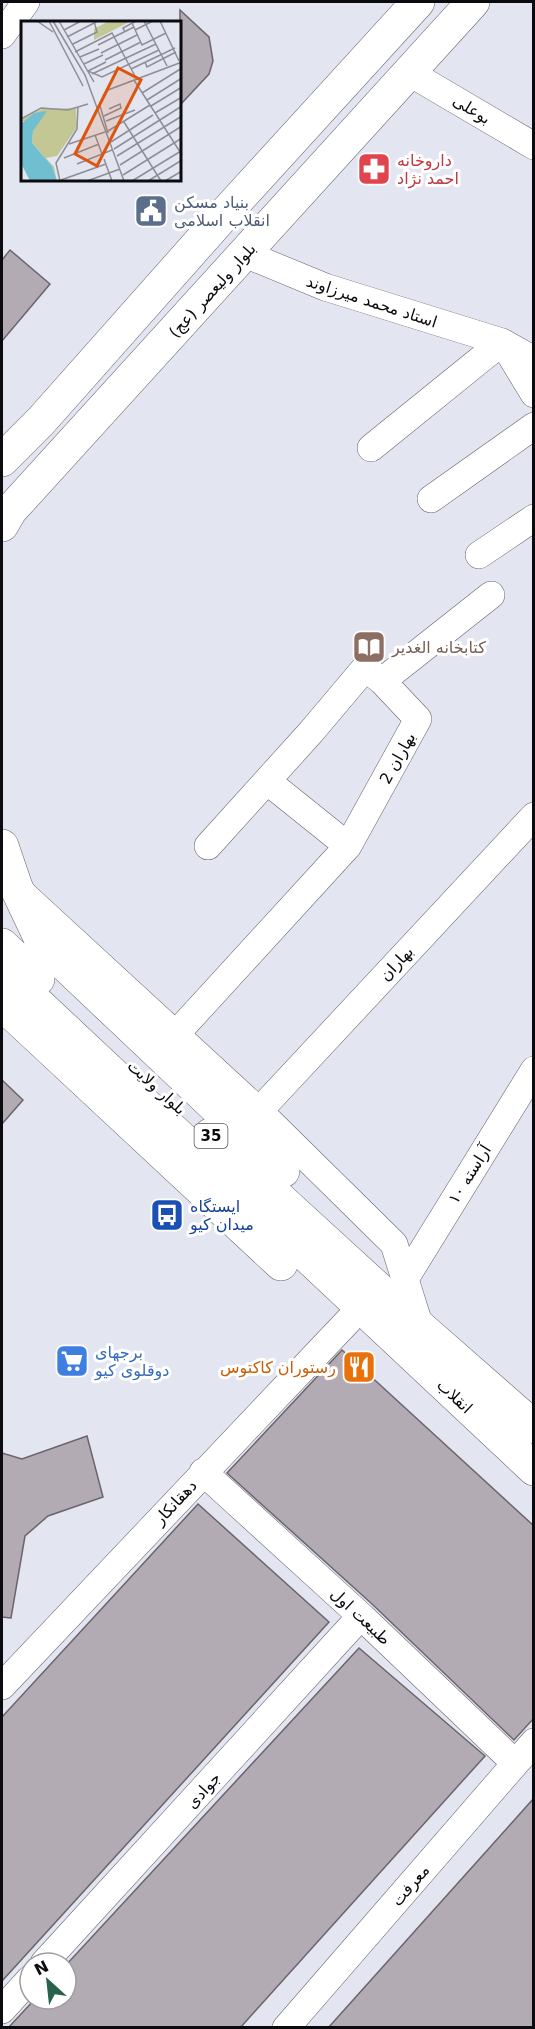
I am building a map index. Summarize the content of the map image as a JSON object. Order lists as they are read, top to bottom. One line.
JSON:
{"streets":{"main road":["بلوار ولیعصر (عج)","بلوار ولایت","35","انقلاب"],"street":["بوعلی","استاد محمد میرزاوند","بهاران 2","بهاران","آراسته ۱۰","دهقانکار","طبیعت اول","جوادی","معرفت"]},"crossings":[["بوعلی","بلوار ولیعصر (عج)"],["بلوار ولیعصر (عج)","استاد محمد میرزاوند"],["بلوار ولایت","انقلاب"],["بلوار ولایت","دهقانکار"],["انقلاب","دهقانکار"],["دهقانکار","طبیعت اول"],["طبیعت اول","جوادی"],["طبیعت اول","معرفت"]],"places":{"pharmacy":["داروخانه احمد نژاد"],"public building":["بنیاد مسکن انقلاب اسلامی"],"library":["کتابخانه الغدیر"],"bus stop":["ایستگاه میدان کیو"],"supermarket":["برجهای دوقلوی کیو"],"restaurant":["رستوران کاکتوس"]},"north":"top left"}
